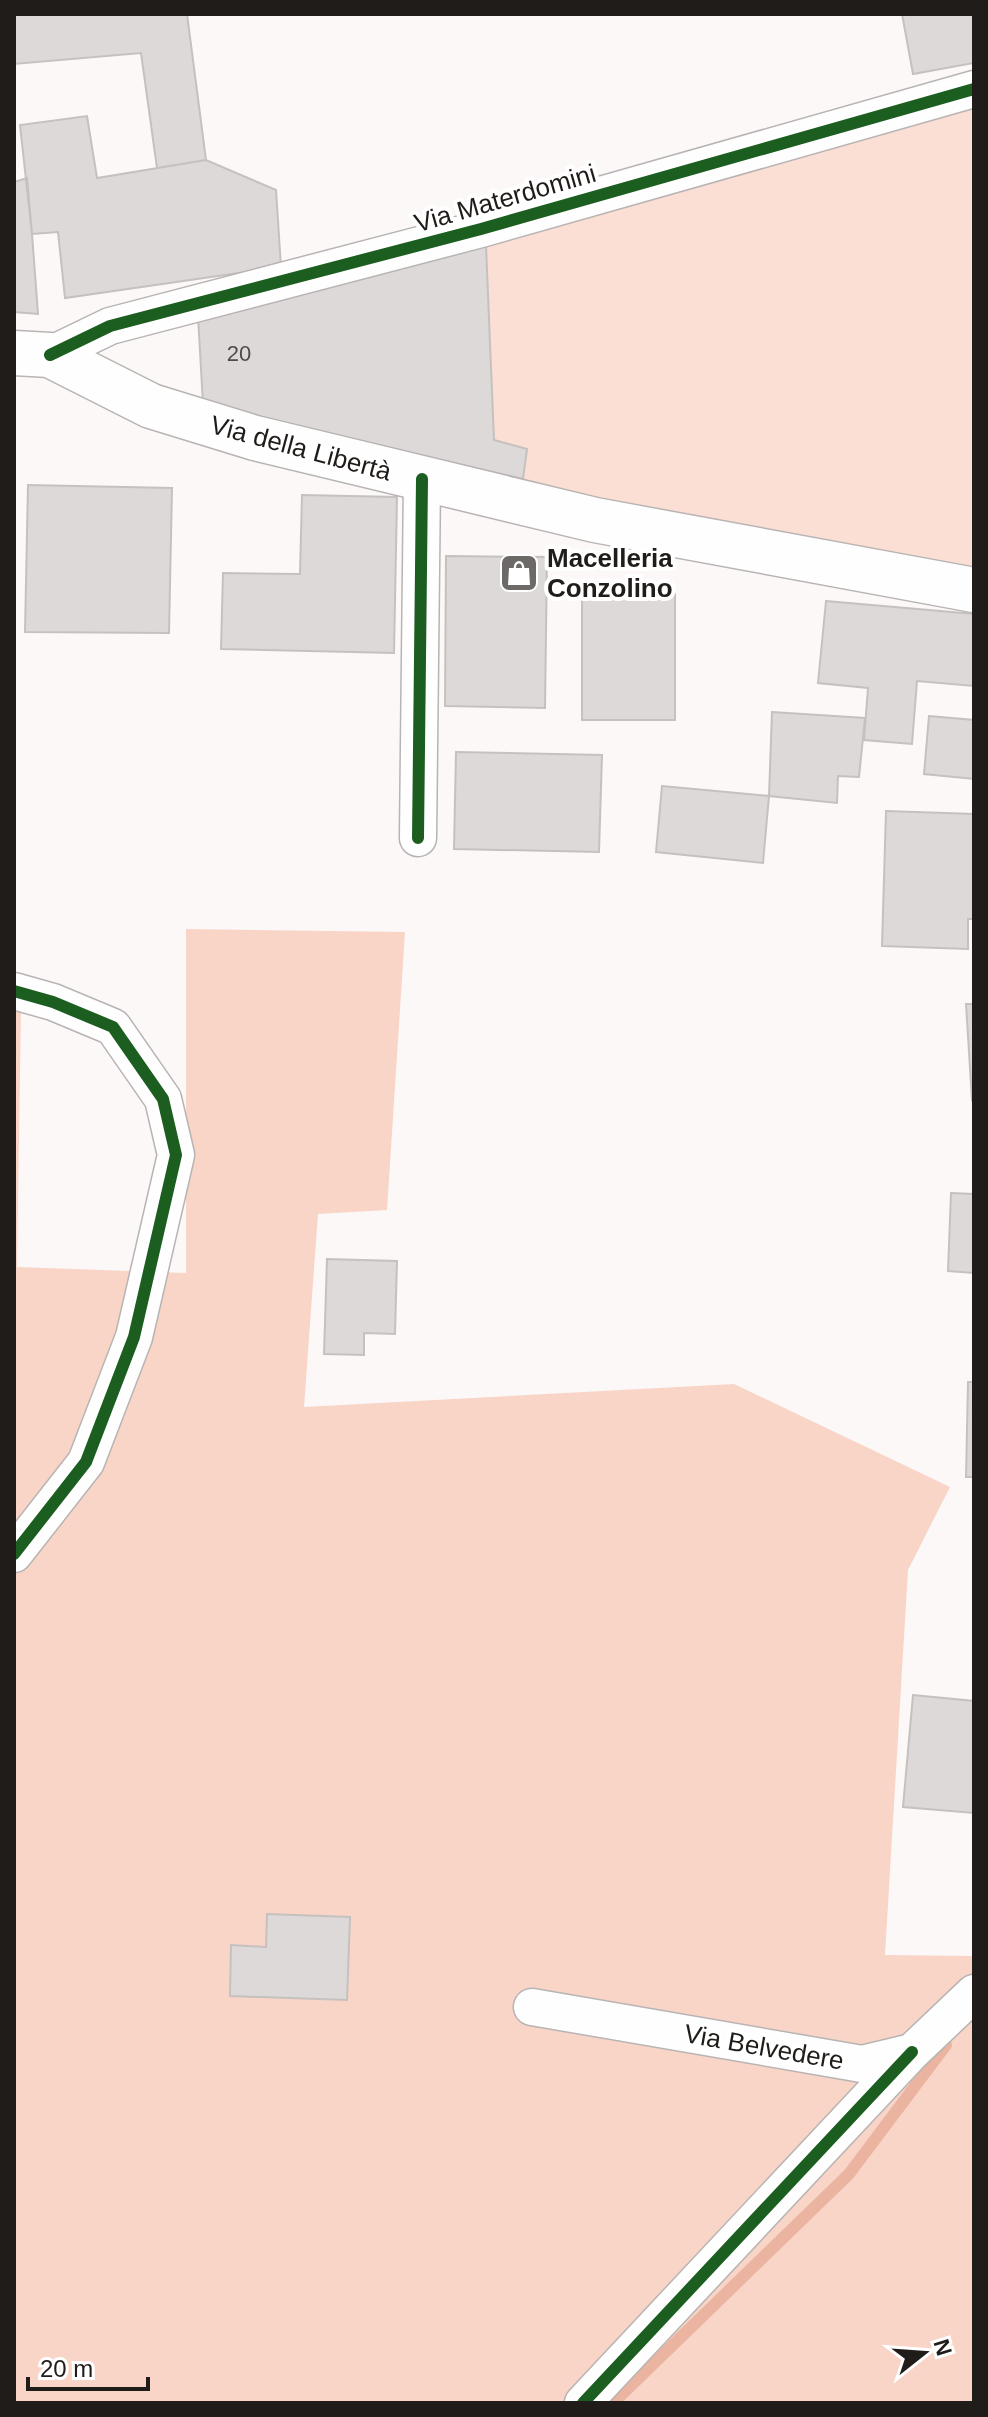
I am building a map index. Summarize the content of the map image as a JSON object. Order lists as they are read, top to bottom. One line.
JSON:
{"streets":{"main road":["Via della Libertà"],"street":["Via Materdomini","Via Belvedere"]},"crossings":[["Via Materdomini","Via della Libertà"]],"places":{"shop":["Macelleria Conzolino"]},"house_numbers":["20"],"scale_bar":"20 m","north":"right"}
